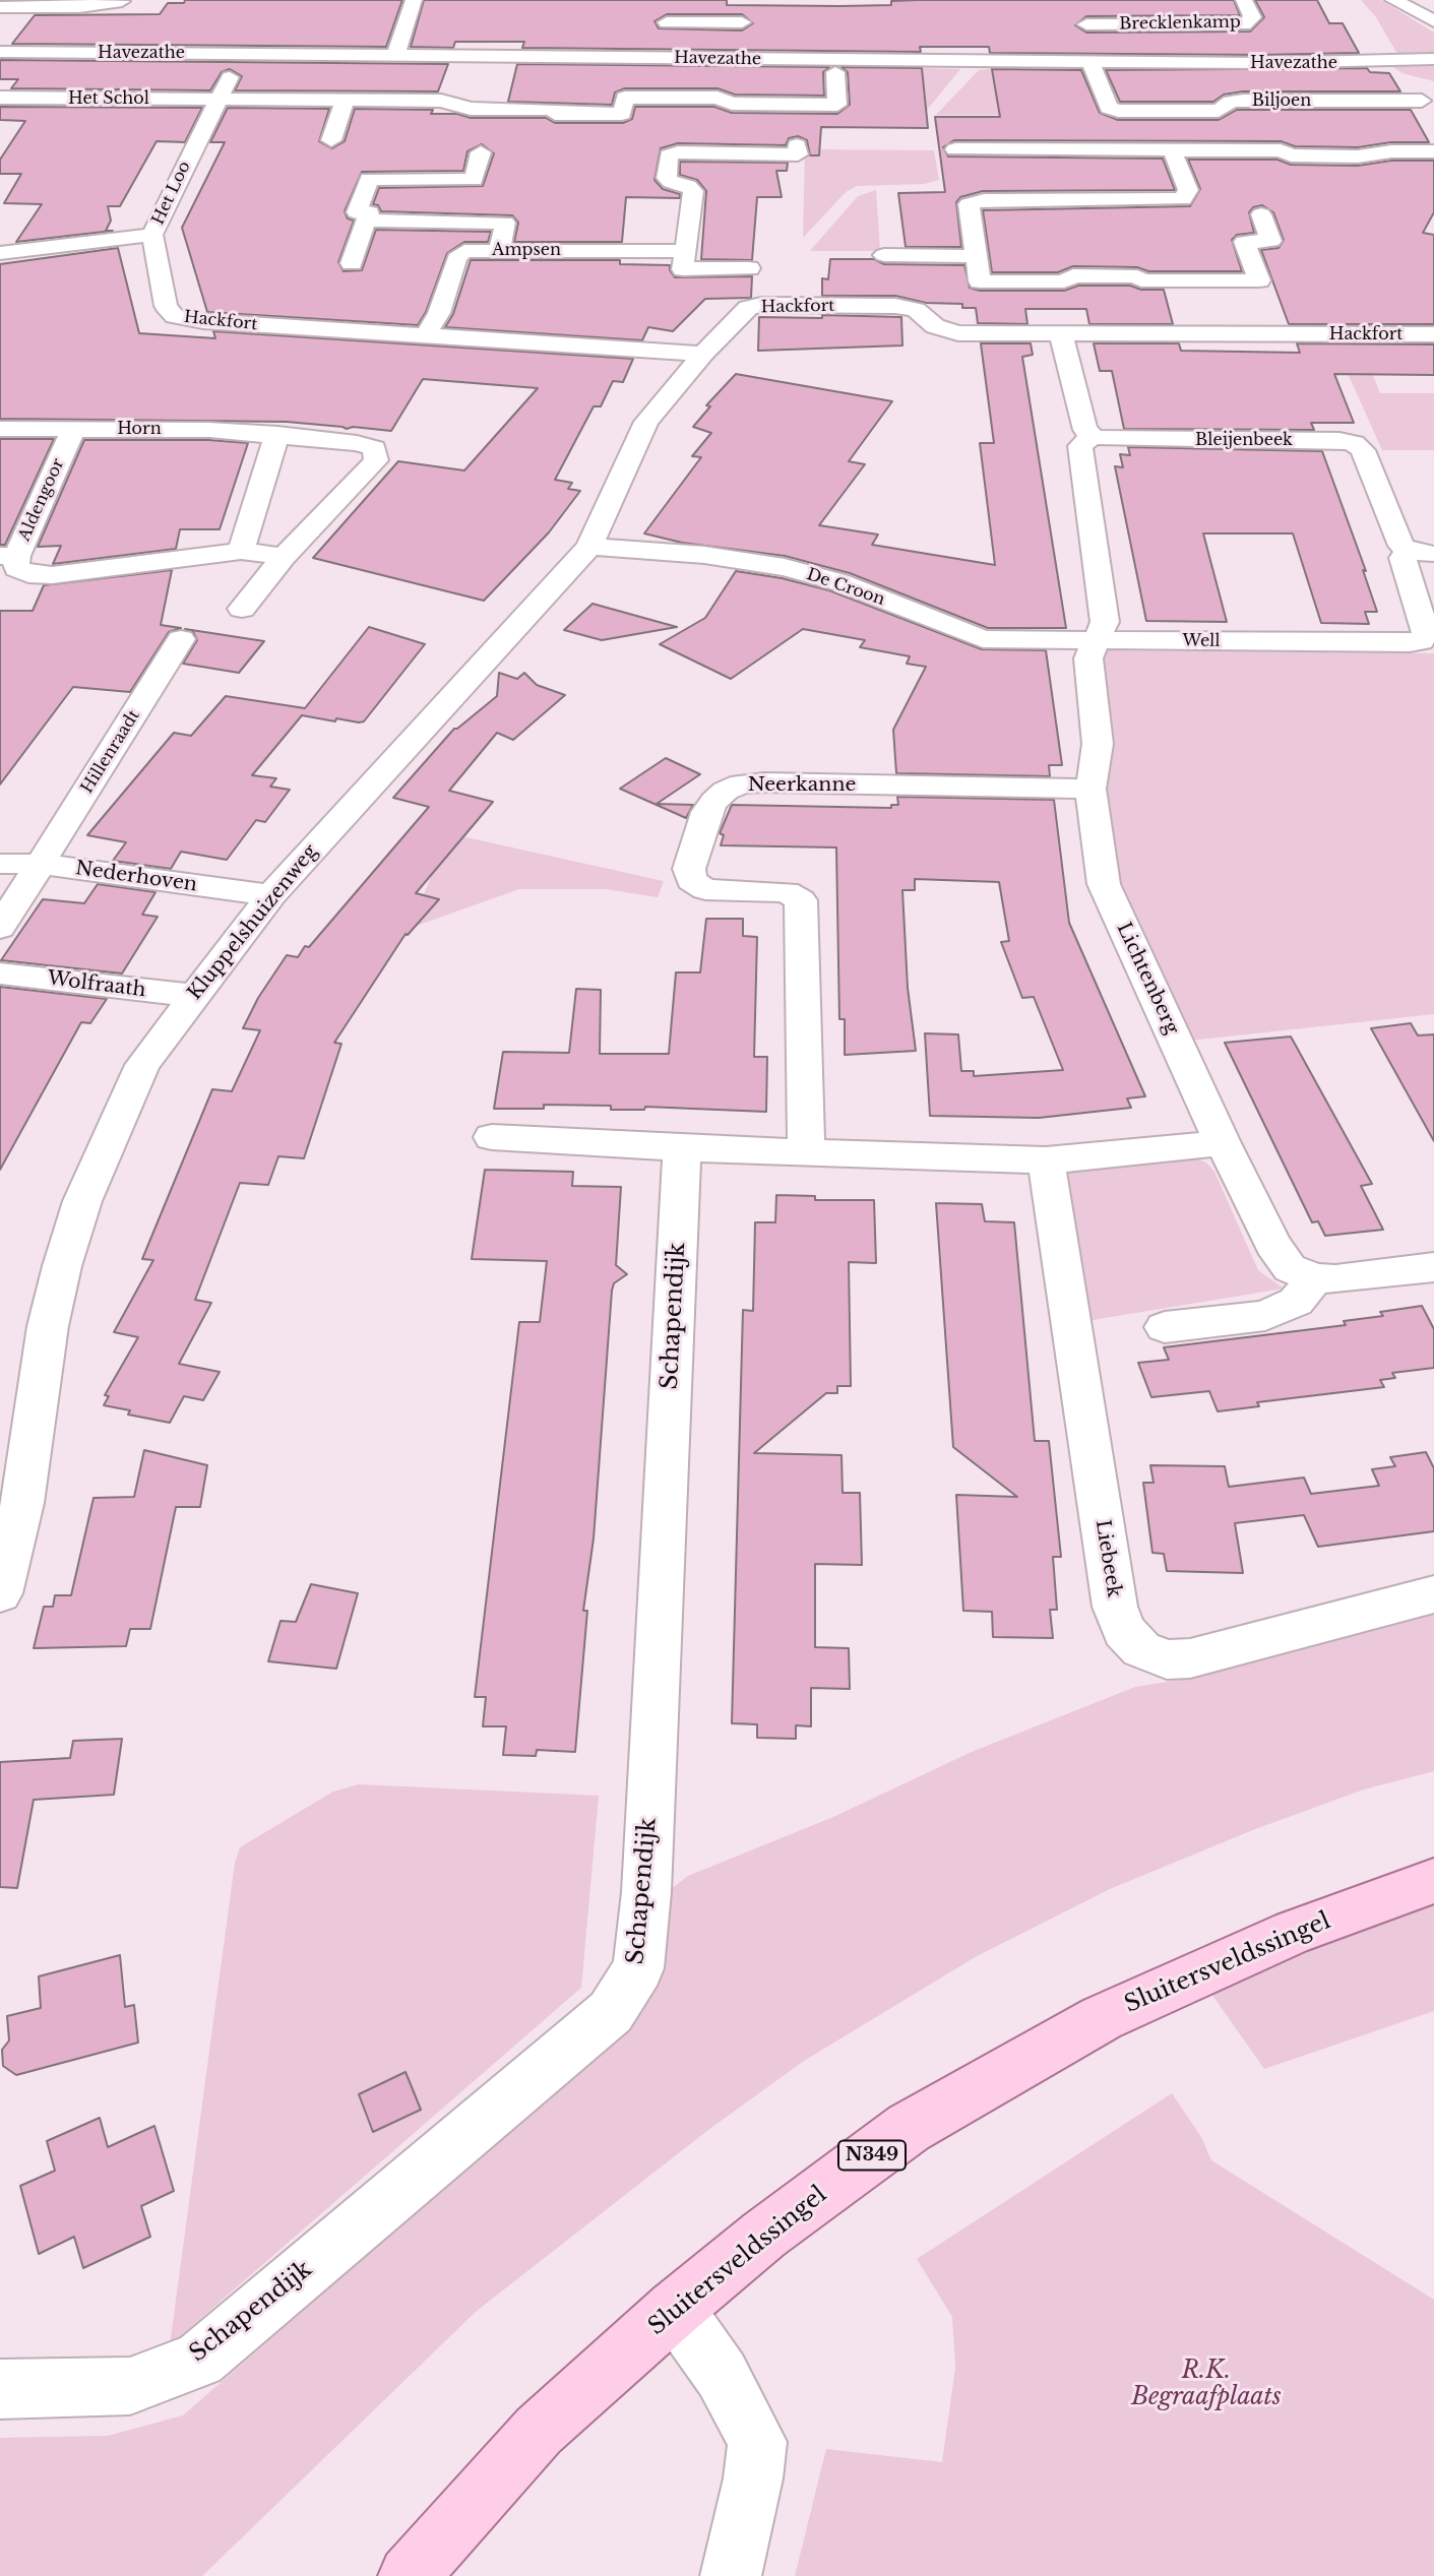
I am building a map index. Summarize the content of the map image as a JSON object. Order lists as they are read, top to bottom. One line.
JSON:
{"streets":{"main road":["Sluitersveldssingel","N349"],"street":["Brecklenkamp","Havezathe","Het Schol","Biljoen","Het Loo","Ampsen","Hackfort","Horn","Bleijenbeek","Aldengoor","De Croon","Well","Hillenraadt","Neerkanne","Nederhoven","Kluppelshuizenweg","Lichtenberg","Wolfraath","Schapendijk","Liebeek"]},"crossings":[["Brecklenkamp","Havezathe"],["Brecklenkamp","Biljoen"],["Havezathe","Biljoen"],["Havezathe","Het Loo"],["Het Schol","Het Loo"],["Het Loo","Hackfort"],["Ampsen","Hackfort"],["Hackfort","Kluppelshuizenweg"],["Horn","Aldengoor"],["Bleijenbeek","Well"],["De Croon","Well"],["De Croon","Kluppelshuizenweg"],["De Croon","Lichtenberg"],["Well","Lichtenberg"],["Hillenraadt","Nederhoven"],["Neerkanne","Lichtenberg"],["Nederhoven","Kluppelshuizenweg"],["Kluppelshuizenweg","Wolfraath"]],"parks":["R.K. Begraafplaats"]}
